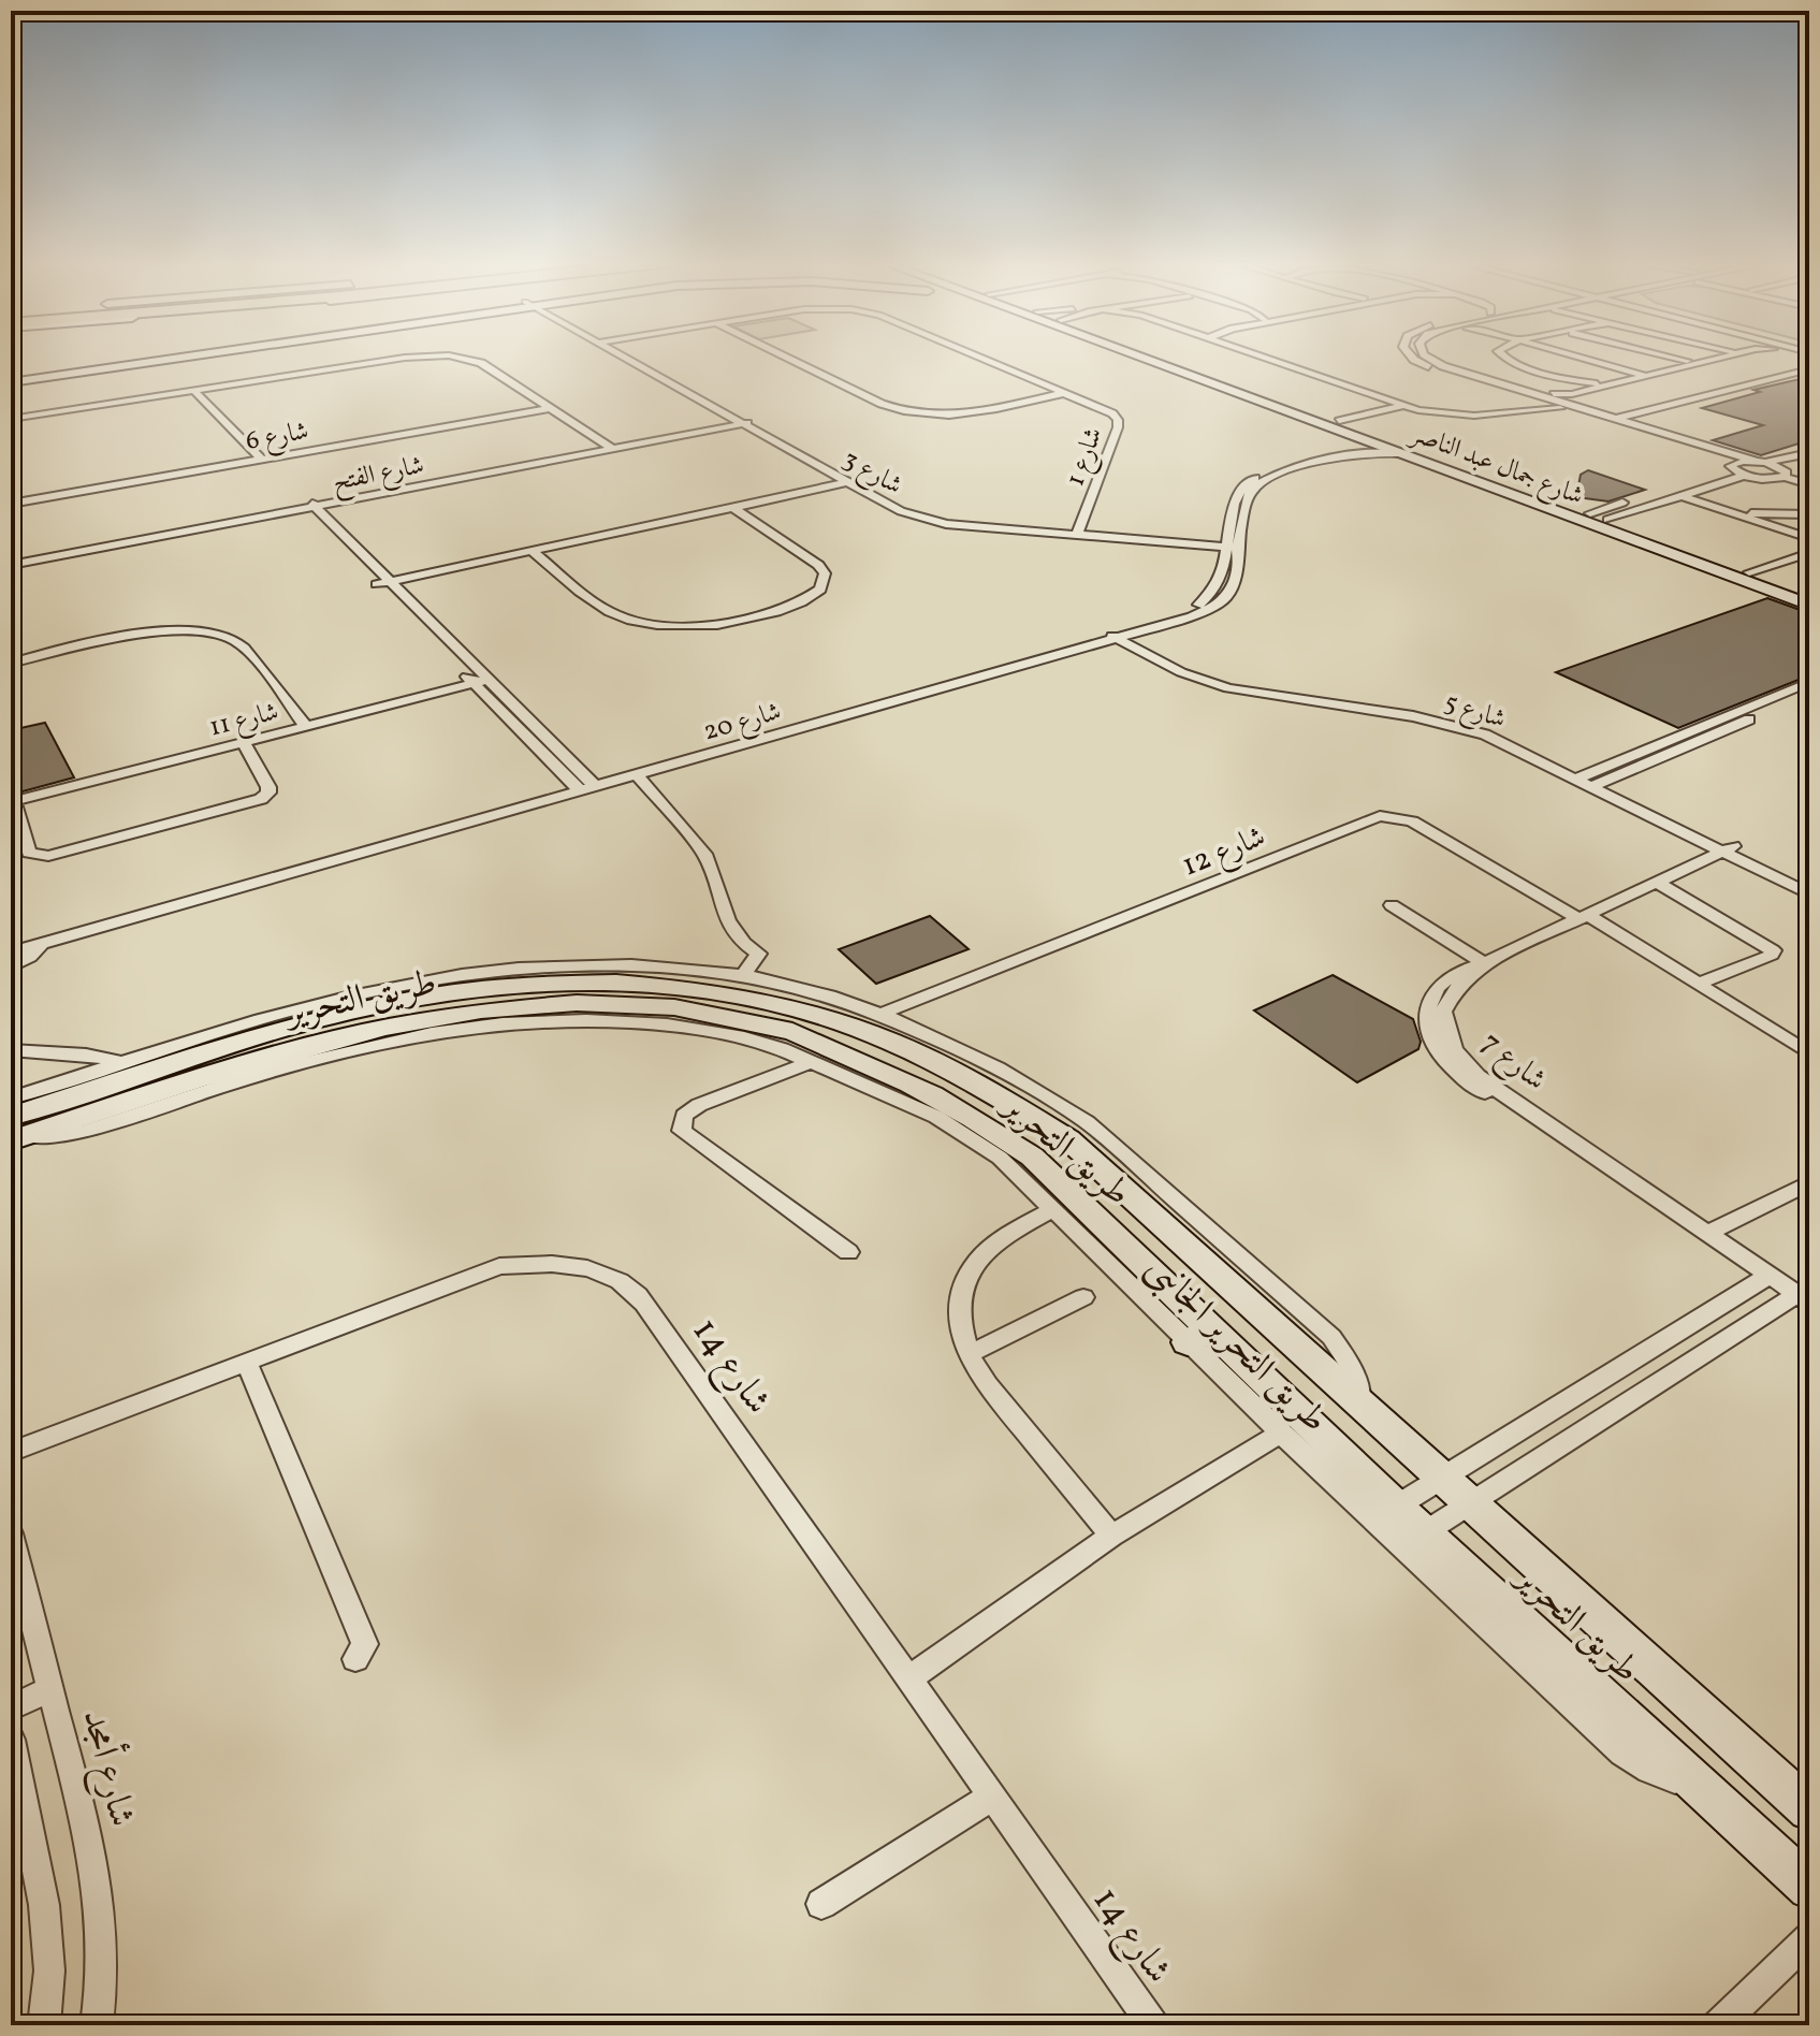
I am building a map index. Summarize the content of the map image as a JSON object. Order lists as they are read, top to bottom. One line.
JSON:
{"streets":{"main road":["شارع جمال عبد الناصر","طريق التحرير"],"street":["شارع 6","شارع 1","شارع 3","شارع الفتح","شارع 5","شارع 11","شارع 20","شارع 12","شارع 7","طريق التحرير الجانبى","شارع 14","شارع أمجد"]},"crossings":[["شارع 1","شارع 3"],["شارع جمال عبد الناصر","شارع 20"],["شارع 3","شارع الفتح"],["شارع 3","شارع 20"],["شارع 5","شارع 20"],["شارع 5","شارع 7"],["شارع 12","شارع 7"],["شارع 12","طريق التحرير الجانبى"],["طريق التحرير","طريق التحرير الجانبى"]]}
